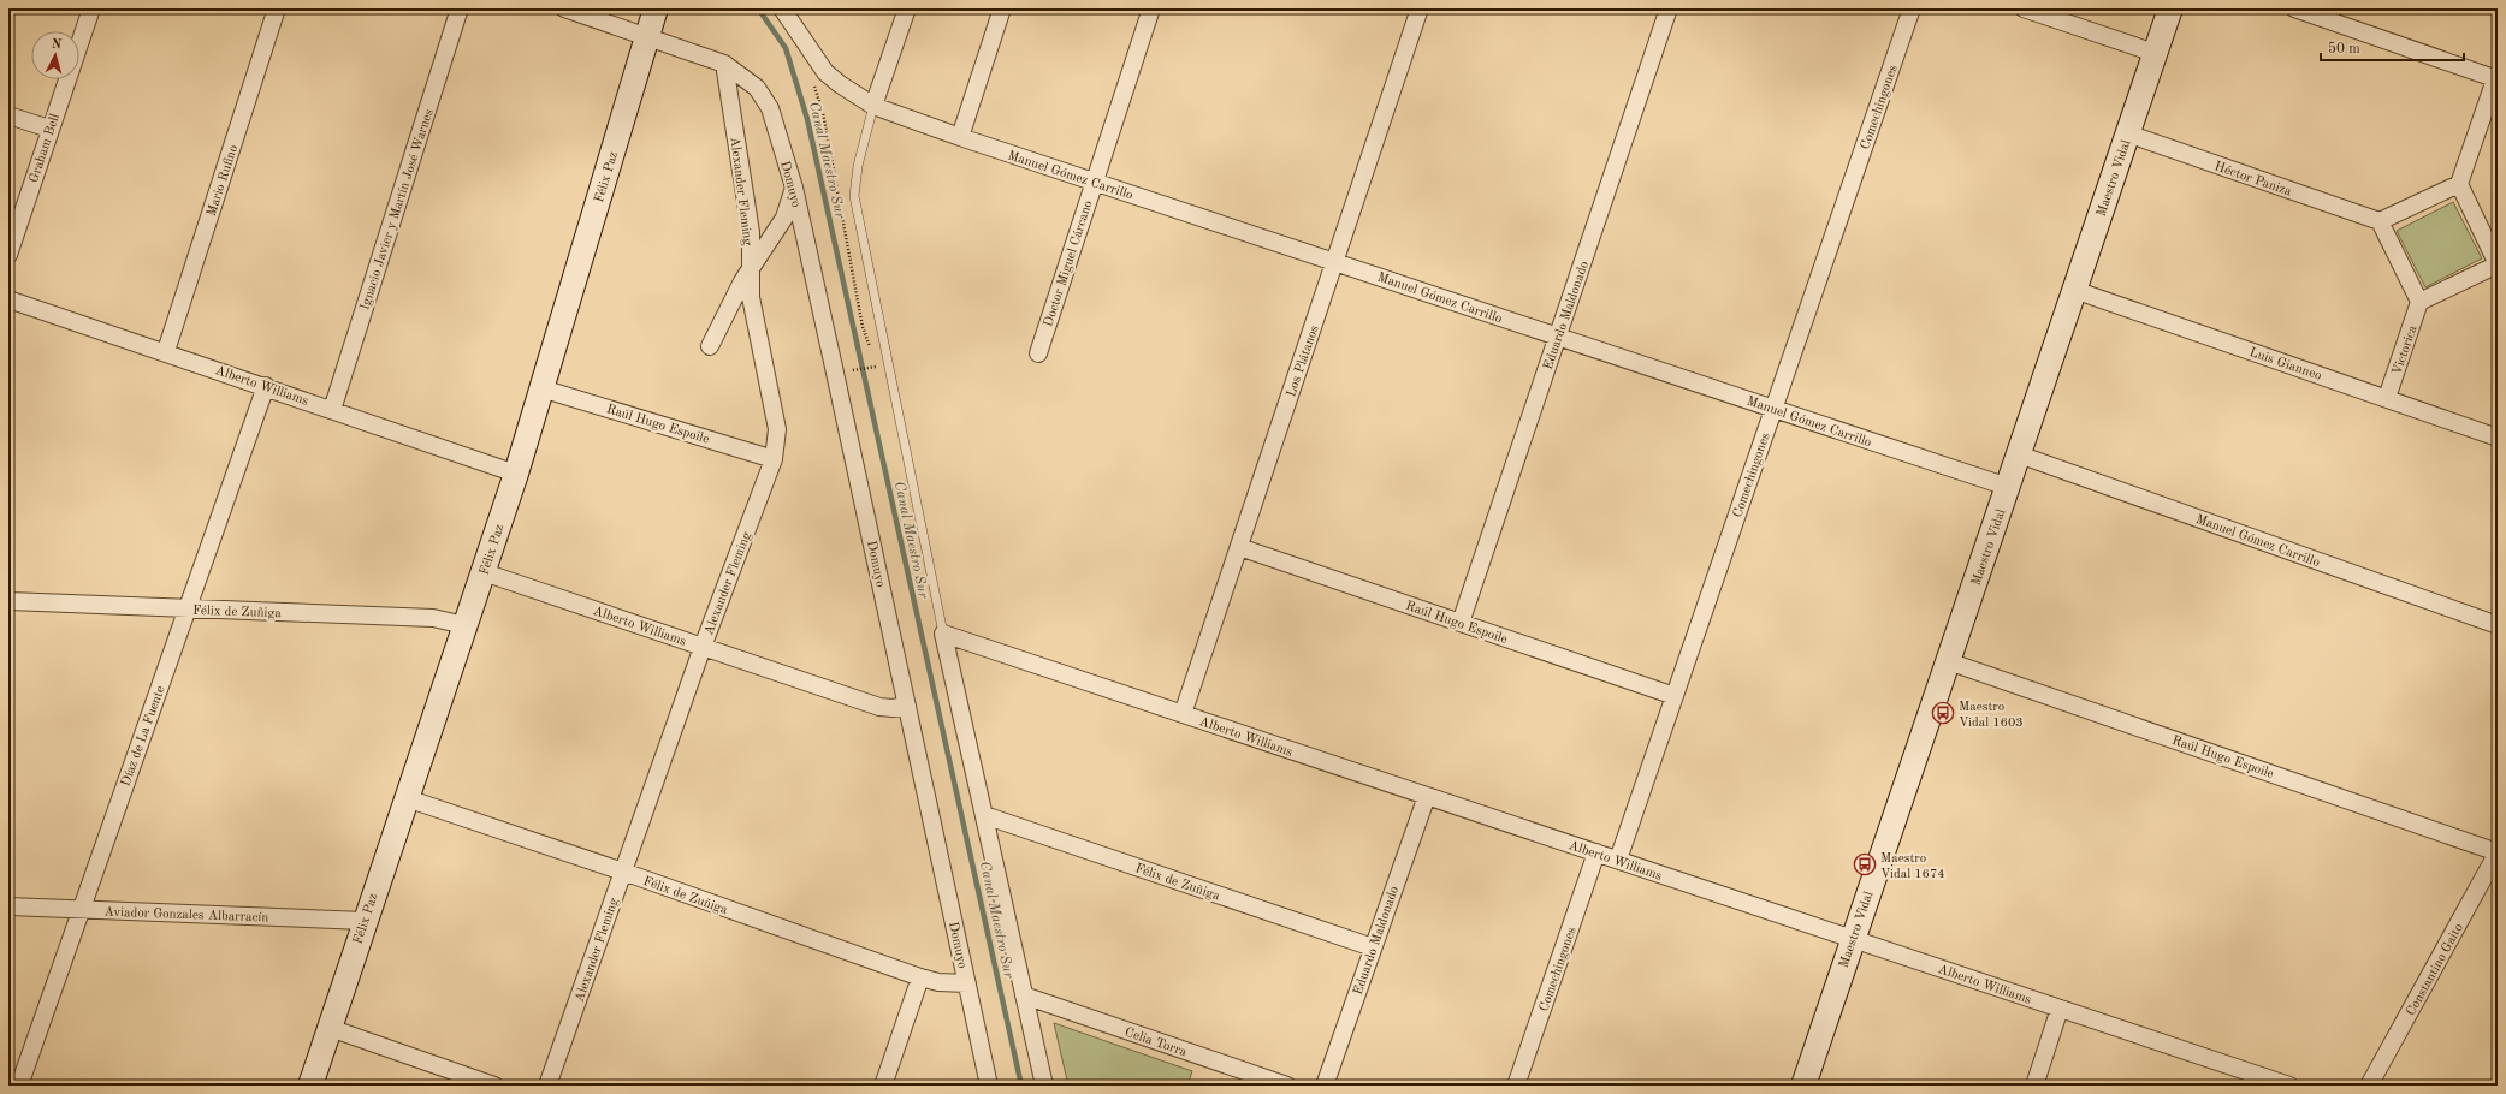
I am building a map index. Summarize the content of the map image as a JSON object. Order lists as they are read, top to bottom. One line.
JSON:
{"streets":{"main road":["Félix Paz","Maestro Vidal"],"street":["Comechingones","Graham Bell","Manuel Gómez Carrillo","Héctor Paniza","Mario Rufino","Domuyo","Alexander Fleming","Ignacio Javier y Martín José Warnes","Doctor Miguel Cárcano","Eduardo Maldonado","Victorica","Los Plátanos","Luis Gianneo","Alberto Williams","Raúl Hugo Espoile","Félix de Zuñiga","Díaz de La Fuente","Aviador Gonzales Albarracín","Constantino Gaito","Celia Torra"]},"crossings":[["Comechingones","Manuel Gómez Carrillo"],["Comechingones","Alberto Williams"],["Comechingones","Raúl Hugo Espoile"],["Manuel Gómez Carrillo","Maestro Vidal"],["Manuel Gómez Carrillo","Doctor Miguel Cárcano"],["Manuel Gómez Carrillo","Eduardo Maldonado"],["Manuel Gómez Carrillo","Los Plátanos"],["Félix Paz","Domuyo"],["Félix Paz","Alberto Williams"],["Félix Paz","Raúl Hugo Espoile"],["Félix Paz","Félix de Zuñiga"],["Félix Paz","Aviador Gonzales Albarracín"],["Maestro Vidal","Héctor Paniza"],["Maestro Vidal","Luis Gianneo"],["Maestro Vidal","Alberto Williams"],["Maestro Vidal","Raúl Hugo Espoile"],["Mario Rufino","Alberto Williams"],["Domuyo","Alexander Fleming"],["Domuyo","Alberto Williams"],["Domuyo","Félix de Zuñiga"],["Alexander Fleming","Alberto Williams"],["Alexander Fleming","Raúl Hugo Espoile"],["Alexander Fleming","Félix de Zuñiga"],["Ignacio Javier y Martín José Warnes","Alberto Williams"],["Eduardo Maldonado","Alberto Williams"],["Eduardo Maldonado","Raúl Hugo Espoile"],["Eduardo Maldonado","Félix de Zuñiga"],["Victorica","Luis Gianneo"],["Los Plátanos","Alberto Williams"],["Los Plátanos","Raúl Hugo Espoile"],["Alberto Williams","Díaz de La Fuente"],["Raúl Hugo Espoile","Constantino Gaito"],["Félix de Zuñiga","Díaz de La Fuente"],["Díaz de La Fuente","Aviador Gonzales Albarracín"]],"water":["Canal Maestro Sur"],"places":{"bus stop":["Maestro Vidal 1603","Maestro Vidal 1674"]},"scale_bar":"50 m","north":"top"}
